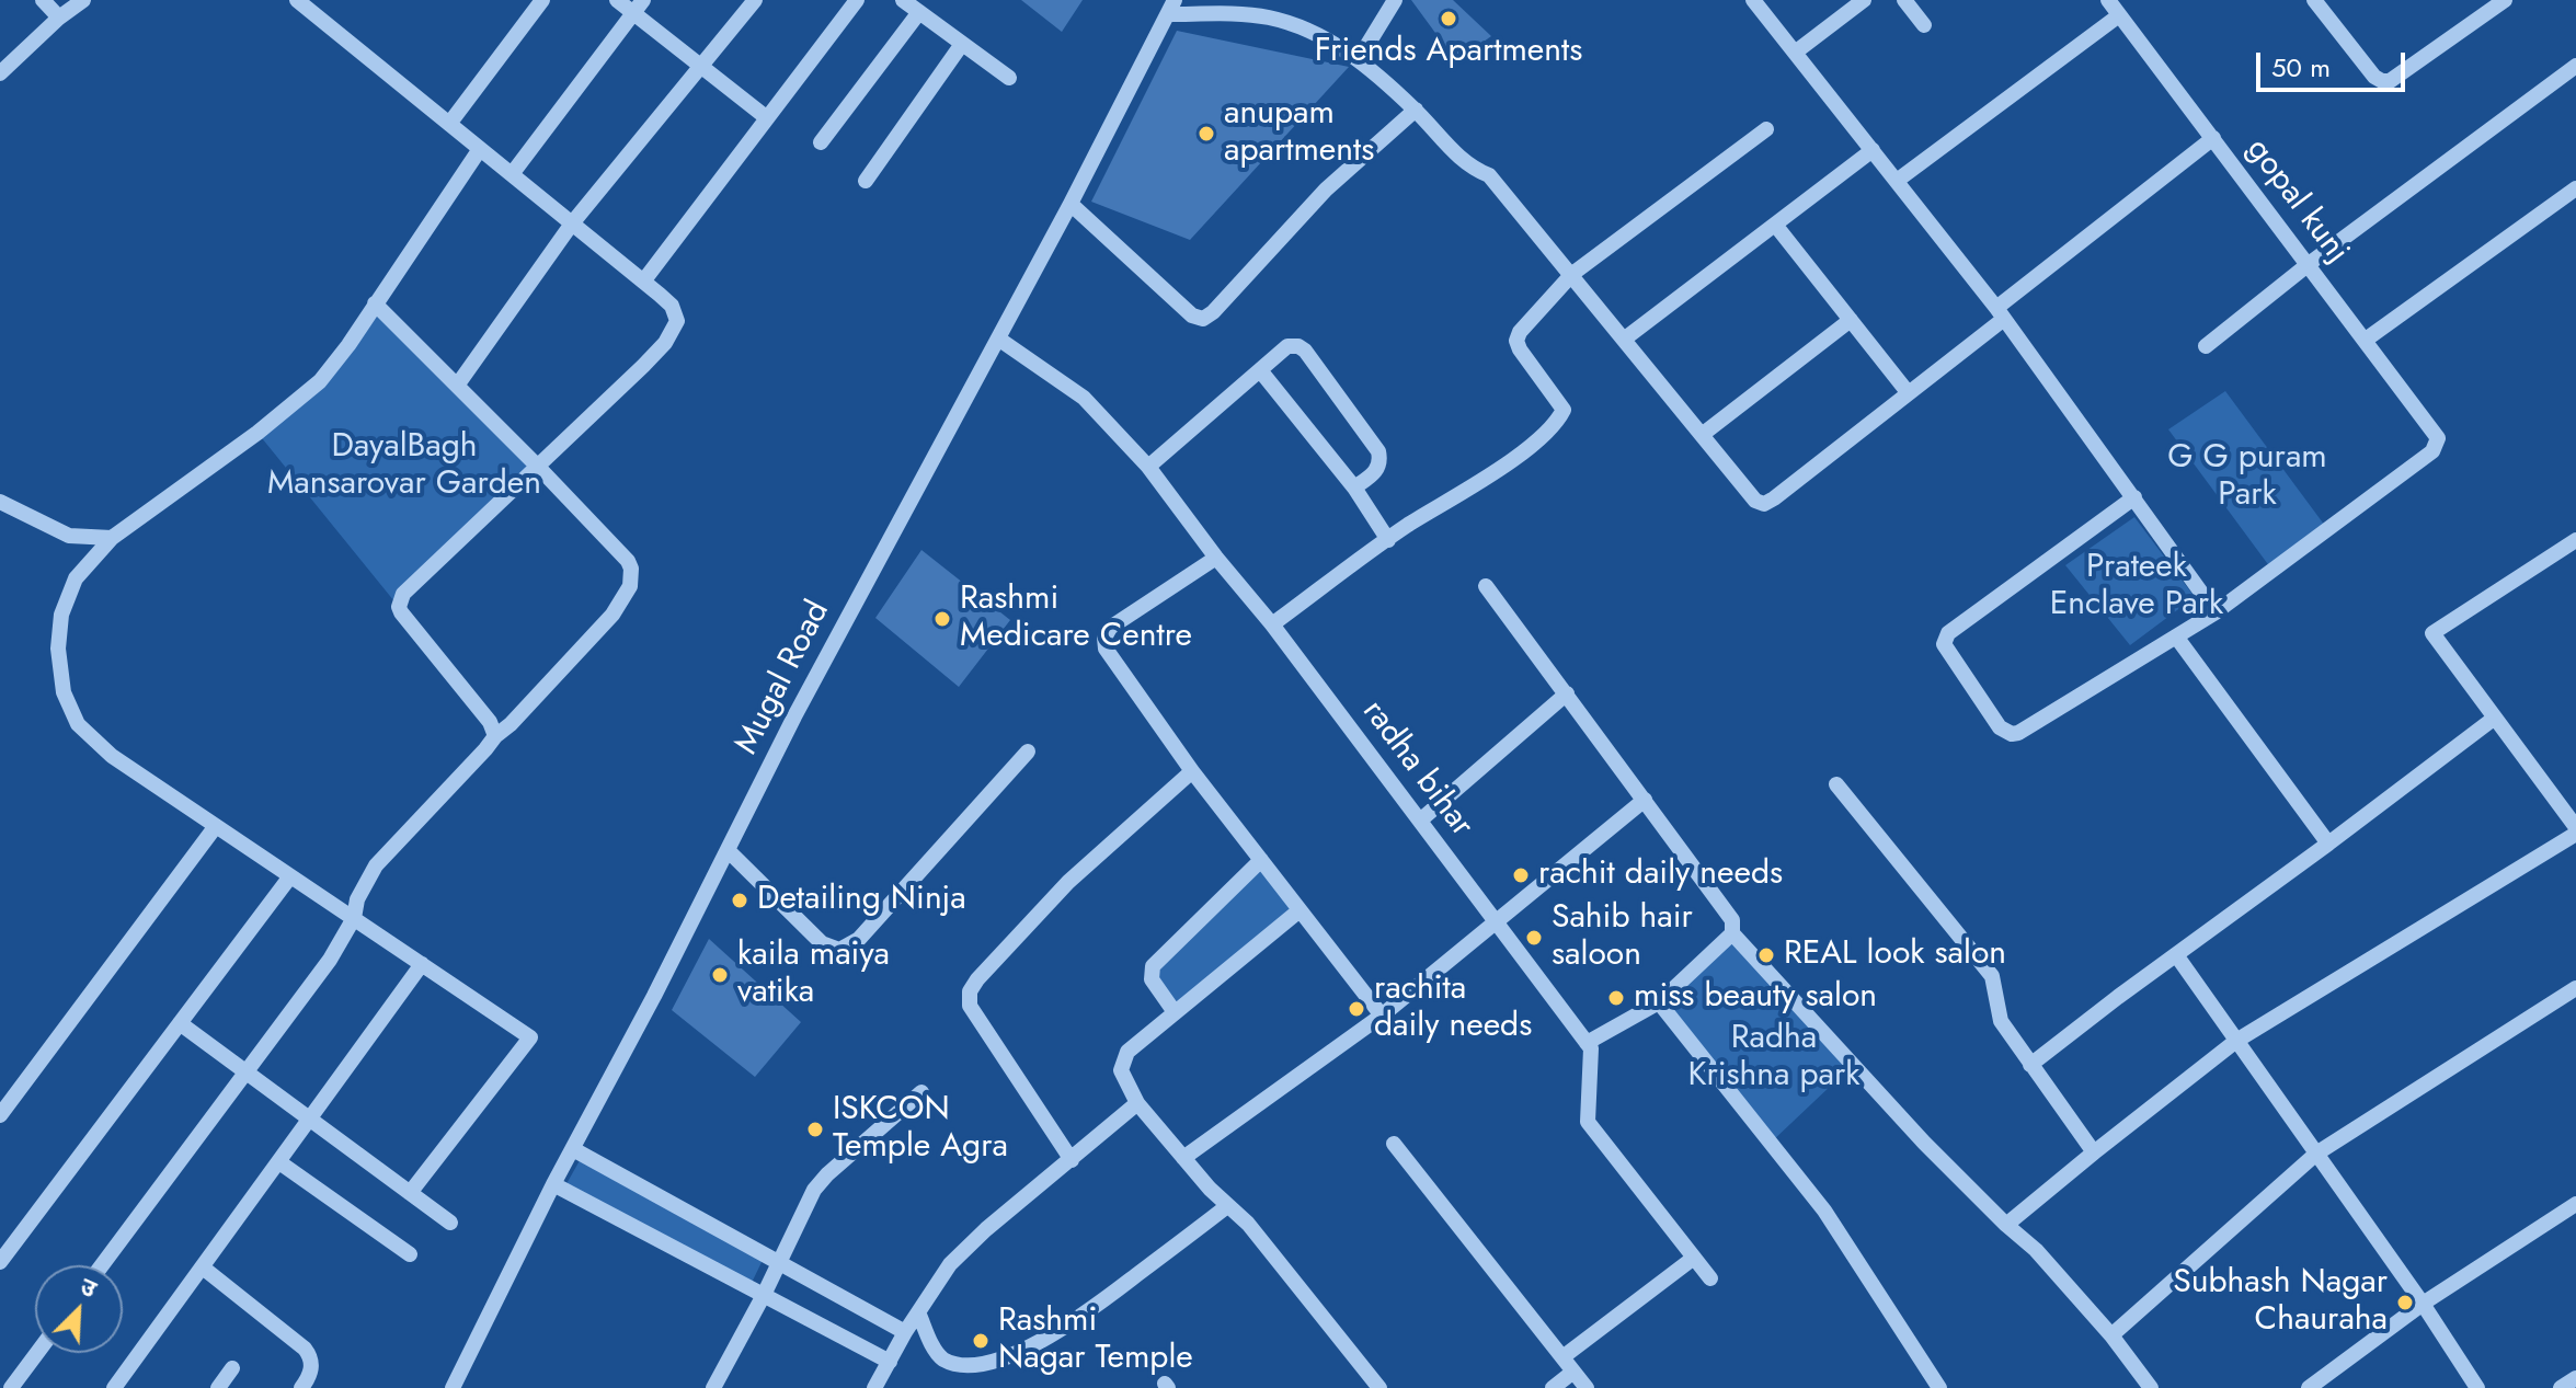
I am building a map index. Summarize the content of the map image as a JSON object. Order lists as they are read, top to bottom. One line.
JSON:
{"streets":{"street":["gopal kunj","Mugal Road","radha bihar"]},"crossings":[["Mugal Road","radha bihar"]],"parks":["DayalBagh Mansarovar Garden","G G puram Park","Prateek Enclave Park","Radha Krishna park"],"places":["Friends Apartments","anupam apartments","Rashmi Medicare Centre","rachit daily needs","Detailing Ninja","Sahib hair saloon","REAL look salon","kaila maiya vatika","miss beauty salon","rachita daily needs","ISKCON Temple Agra","Subhash Nagar Chauraha","Rashmi Nagar Temple"],"scale_bar":"50 m","north":"top right"}
